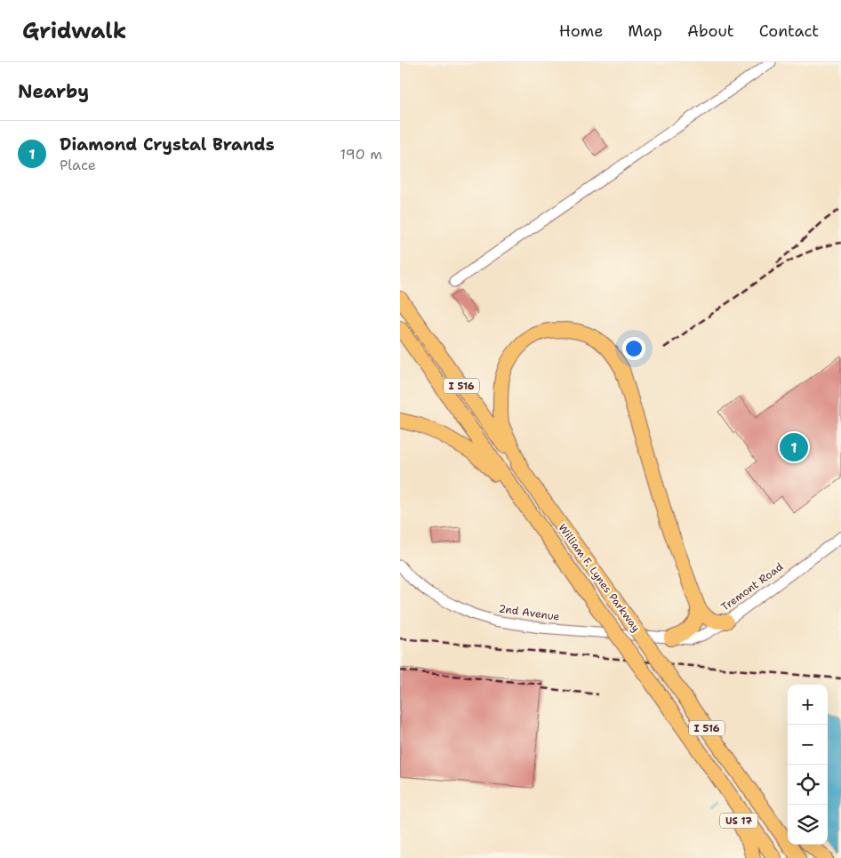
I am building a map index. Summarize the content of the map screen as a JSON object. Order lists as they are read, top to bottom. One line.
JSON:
{"streets":{"highway":["I 516","William F. Lynes Parkway","US 17"],"street":["Tremont Road","2nd Avenue"]},"crossings":[["William F. Lynes Parkway","US 17"],["Tremont Road","2nd Avenue"]],"page":{"header":"Gridwalk","nav":["Home","Map","About","Contact"],"heading":"Nearby","list":[{"mark":"1","name":"Diamond Crystal Brands","note":"Place","value":"190 m"}],"pins":"1","map_buttons":["+","−"]}}
